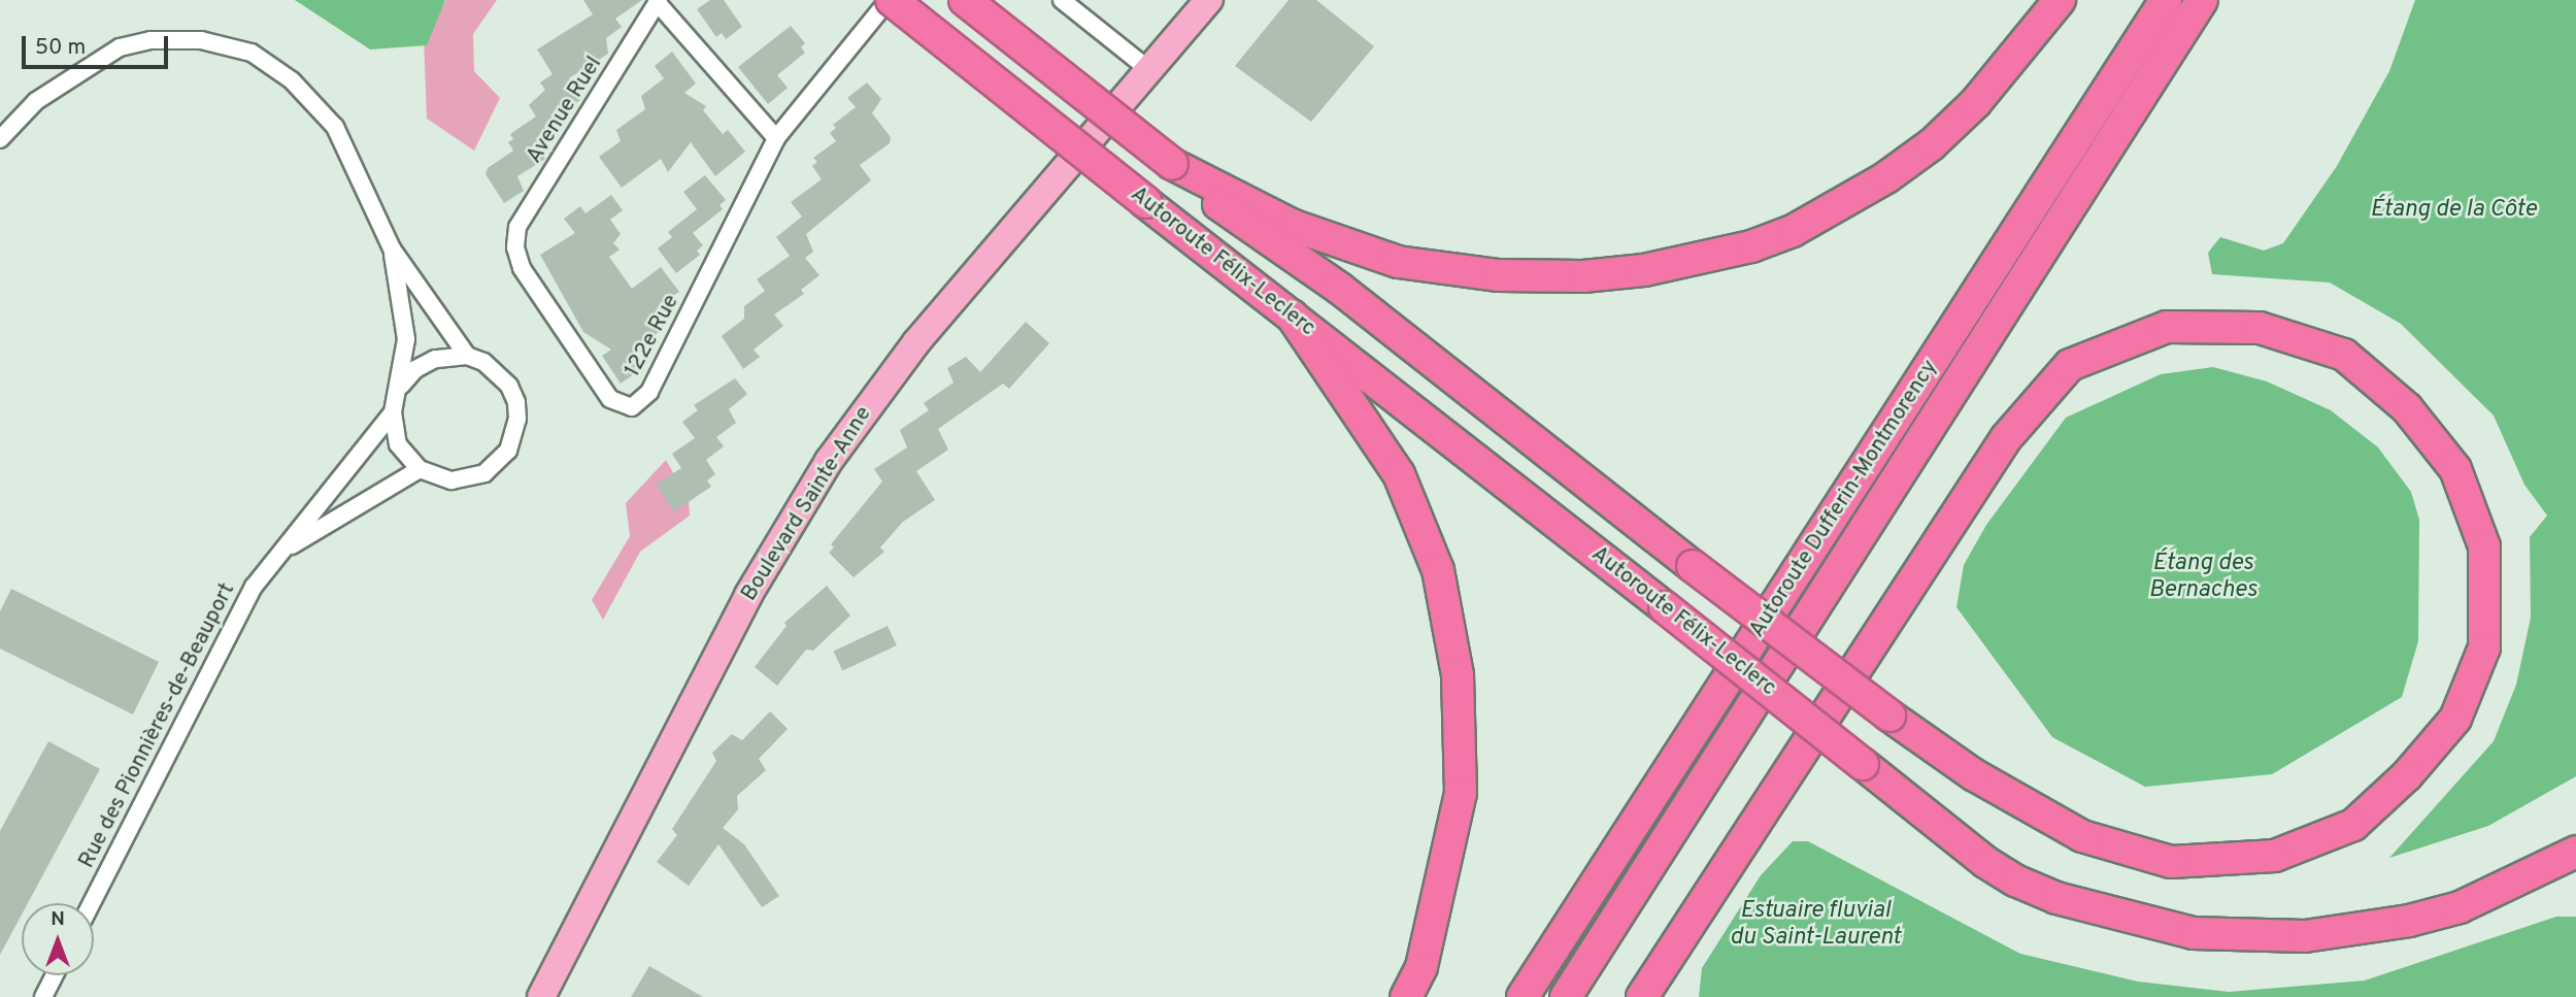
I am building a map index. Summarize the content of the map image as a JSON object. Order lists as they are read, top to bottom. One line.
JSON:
{"streets":{"highway":["Autoroute Félix-Leclerc","Autoroute Dufferin-Montmorency"],"main road":["Boulevard Sainte-Anne"],"street":["Avenue Ruel","122e Rue","Rue des Pionnières-de-Beauport"]},"crossings":[["Avenue Ruel","122e Rue"],["Autoroute Félix-Leclerc","122e Rue"]],"water":["Étang de la Côte","Étang des Bernaches","Estuaire fluvial du Saint-Laurent"],"scale_bar":"50 m","north":"top"}
